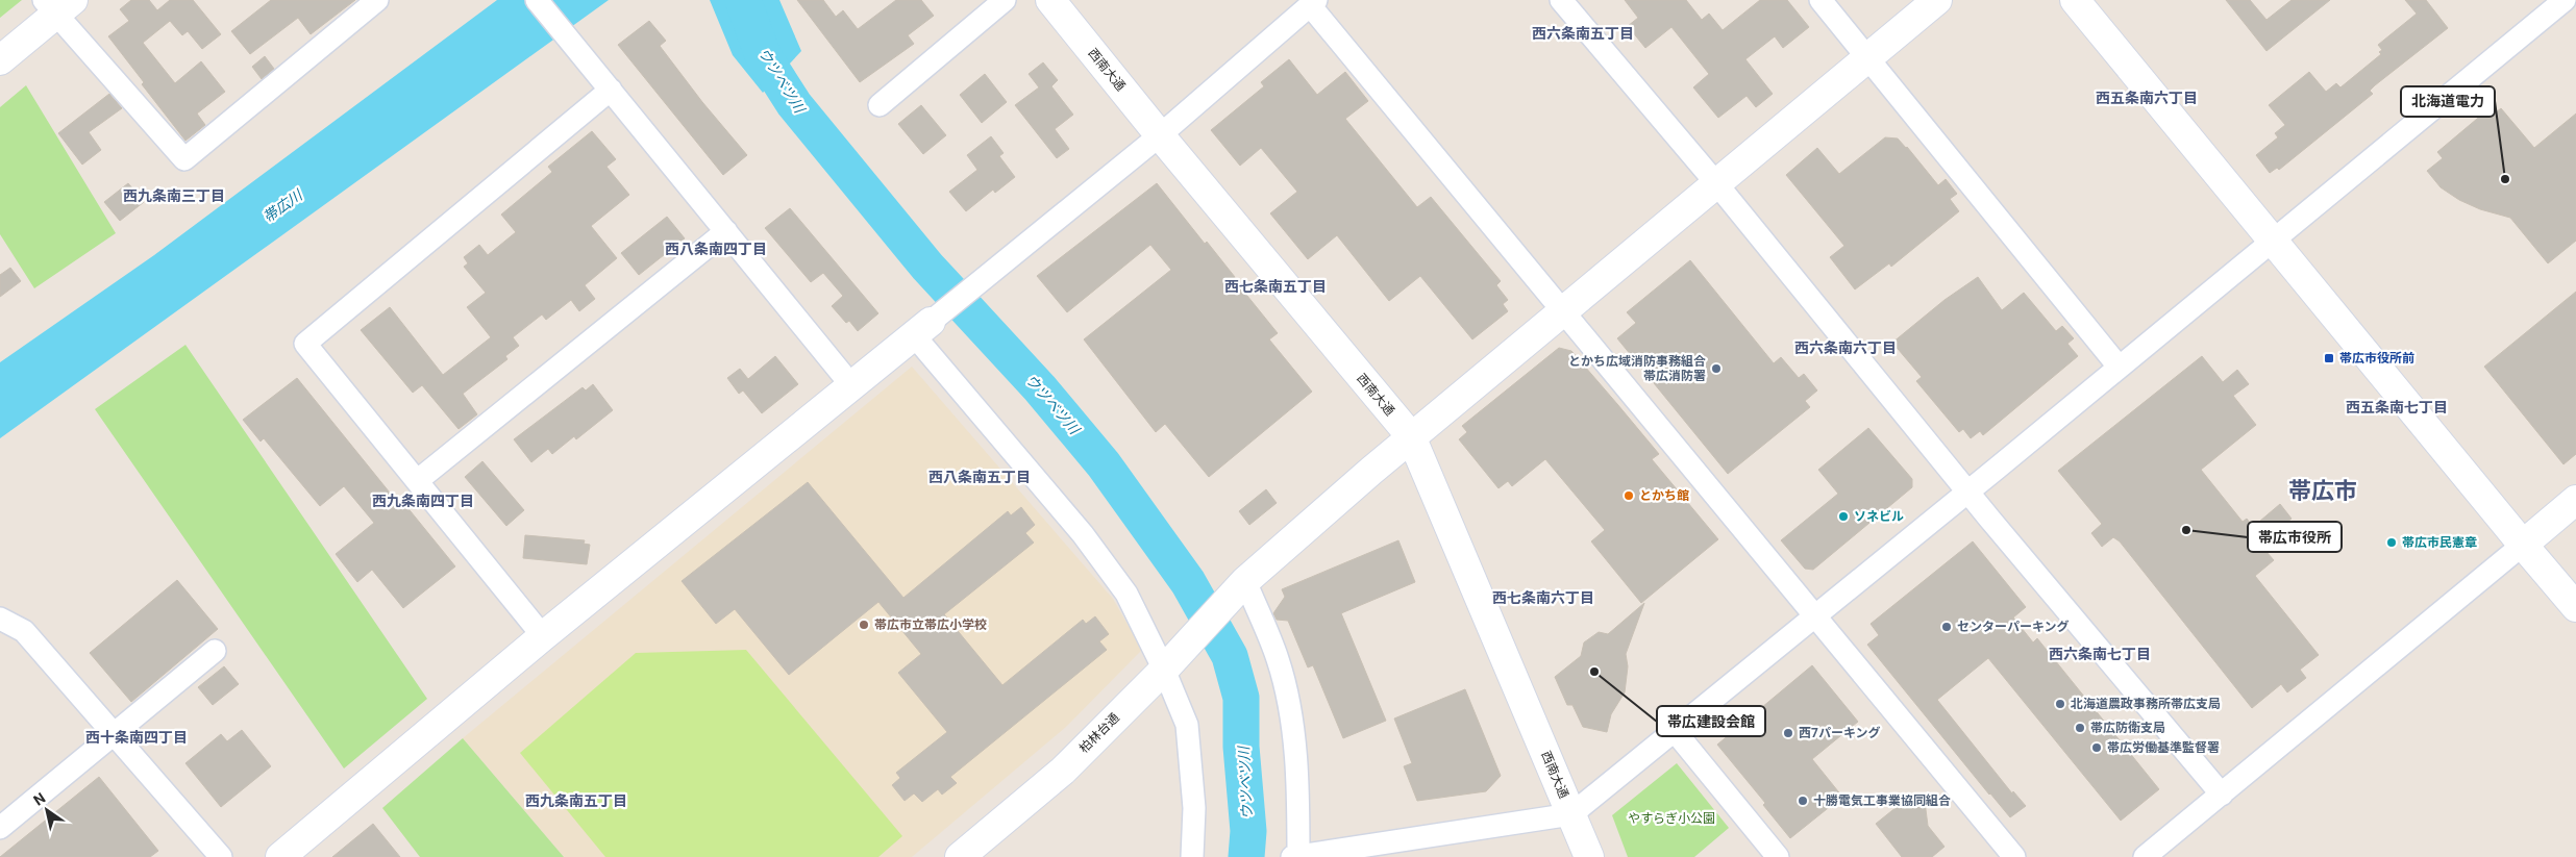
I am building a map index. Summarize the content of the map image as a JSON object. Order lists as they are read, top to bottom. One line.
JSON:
{"streets":{"street":["西南大通","柏林台通"]},"crossings":[["西南大通","柏林台通"]],"districts":["西六条南五丁目","西五条南六丁目","西九条南三丁目","西八条南四丁目","西七条南五丁目","西六条南六丁目","西五条南七丁目","西八条南五丁目","帯広市","西九条南四丁目","西七条南六丁目","西六条南七丁目","西十条南四丁目","西九条南五丁目"],"water":["ウツベツ川","帯広川"],"parks":["やすらぎ小公園"],"places":{"other":["北海道電力","とかち広域消防事務組合 帯広消防署","とかち館","ソネビル","帯広市役所","帯広市民憲章","帯広市立帯広小学校","センターパーキング","帯広建設会館","北海道農政事務所帯広支局","帯広防衛支局","西7パーキング","帯広労働基準監督署","十勝電気工事業協同組合"],"transit":["帯広市役所前"]},"north":"top left"}
